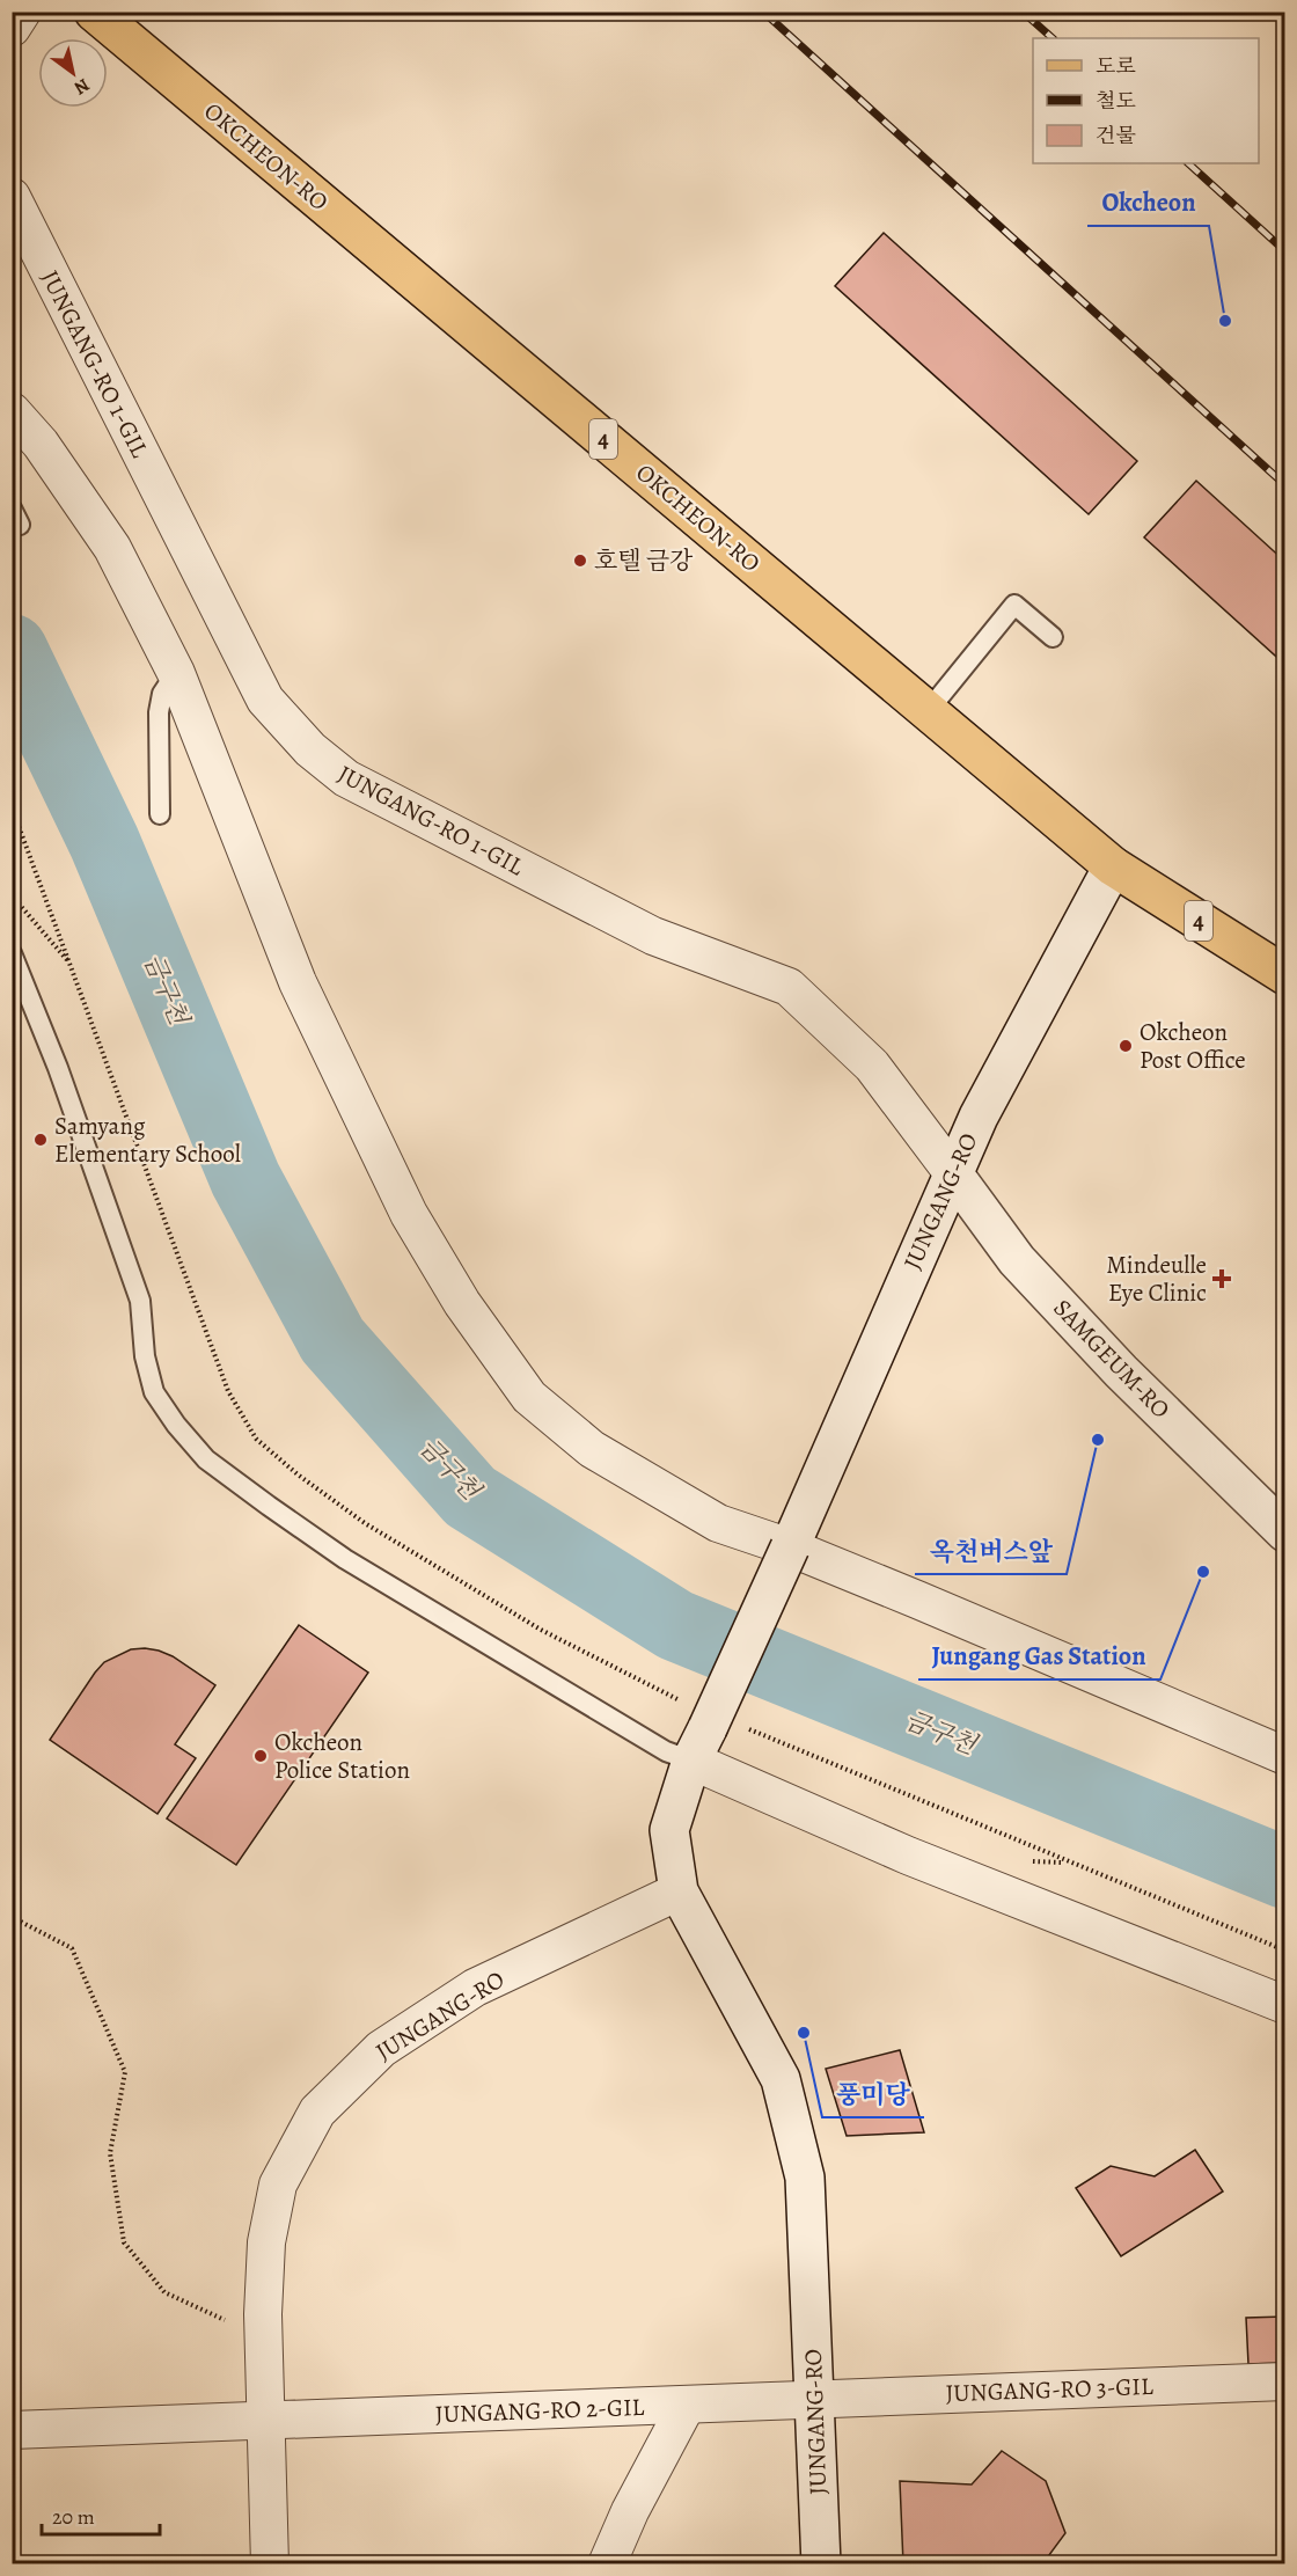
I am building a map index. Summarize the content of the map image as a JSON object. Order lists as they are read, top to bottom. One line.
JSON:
{"streets":{"main road":["OKCHEON-RO","4","JUNGANG-RO","SAMGEUM-RO"],"street":["JUNGANG-RO 1-GIL","JUNGANG-RO 3-GIL","JUNGANG-RO 2-GIL"]},"crossings":[["OKCHEON-RO","JUNGANG-RO"],["JUNGANG-RO 1-GIL","JUNGANG-RO"],["JUNGANG-RO 1-GIL","SAMGEUM-RO"],["JUNGANG-RO","SAMGEUM-RO"],["JUNGANG-RO","JUNGANG-RO 3-GIL"],["JUNGANG-RO","JUNGANG-RO 2-GIL"],["JUNGANG-RO 3-GIL","JUNGANG-RO 2-GIL"]],"water":["금구천"],"places":{"other":["Okcheon","호텔 금강","Okcheon Post Office","Samyang Elementary School","옥천버스앞","Jungang Gas Station","Okcheon Police Station","풍미당"],"health":["Mindeulle Eye Clinic"]},"legend":["도로","철도","건물"],"scale_bar":"20 m","north":"bottom right"}
